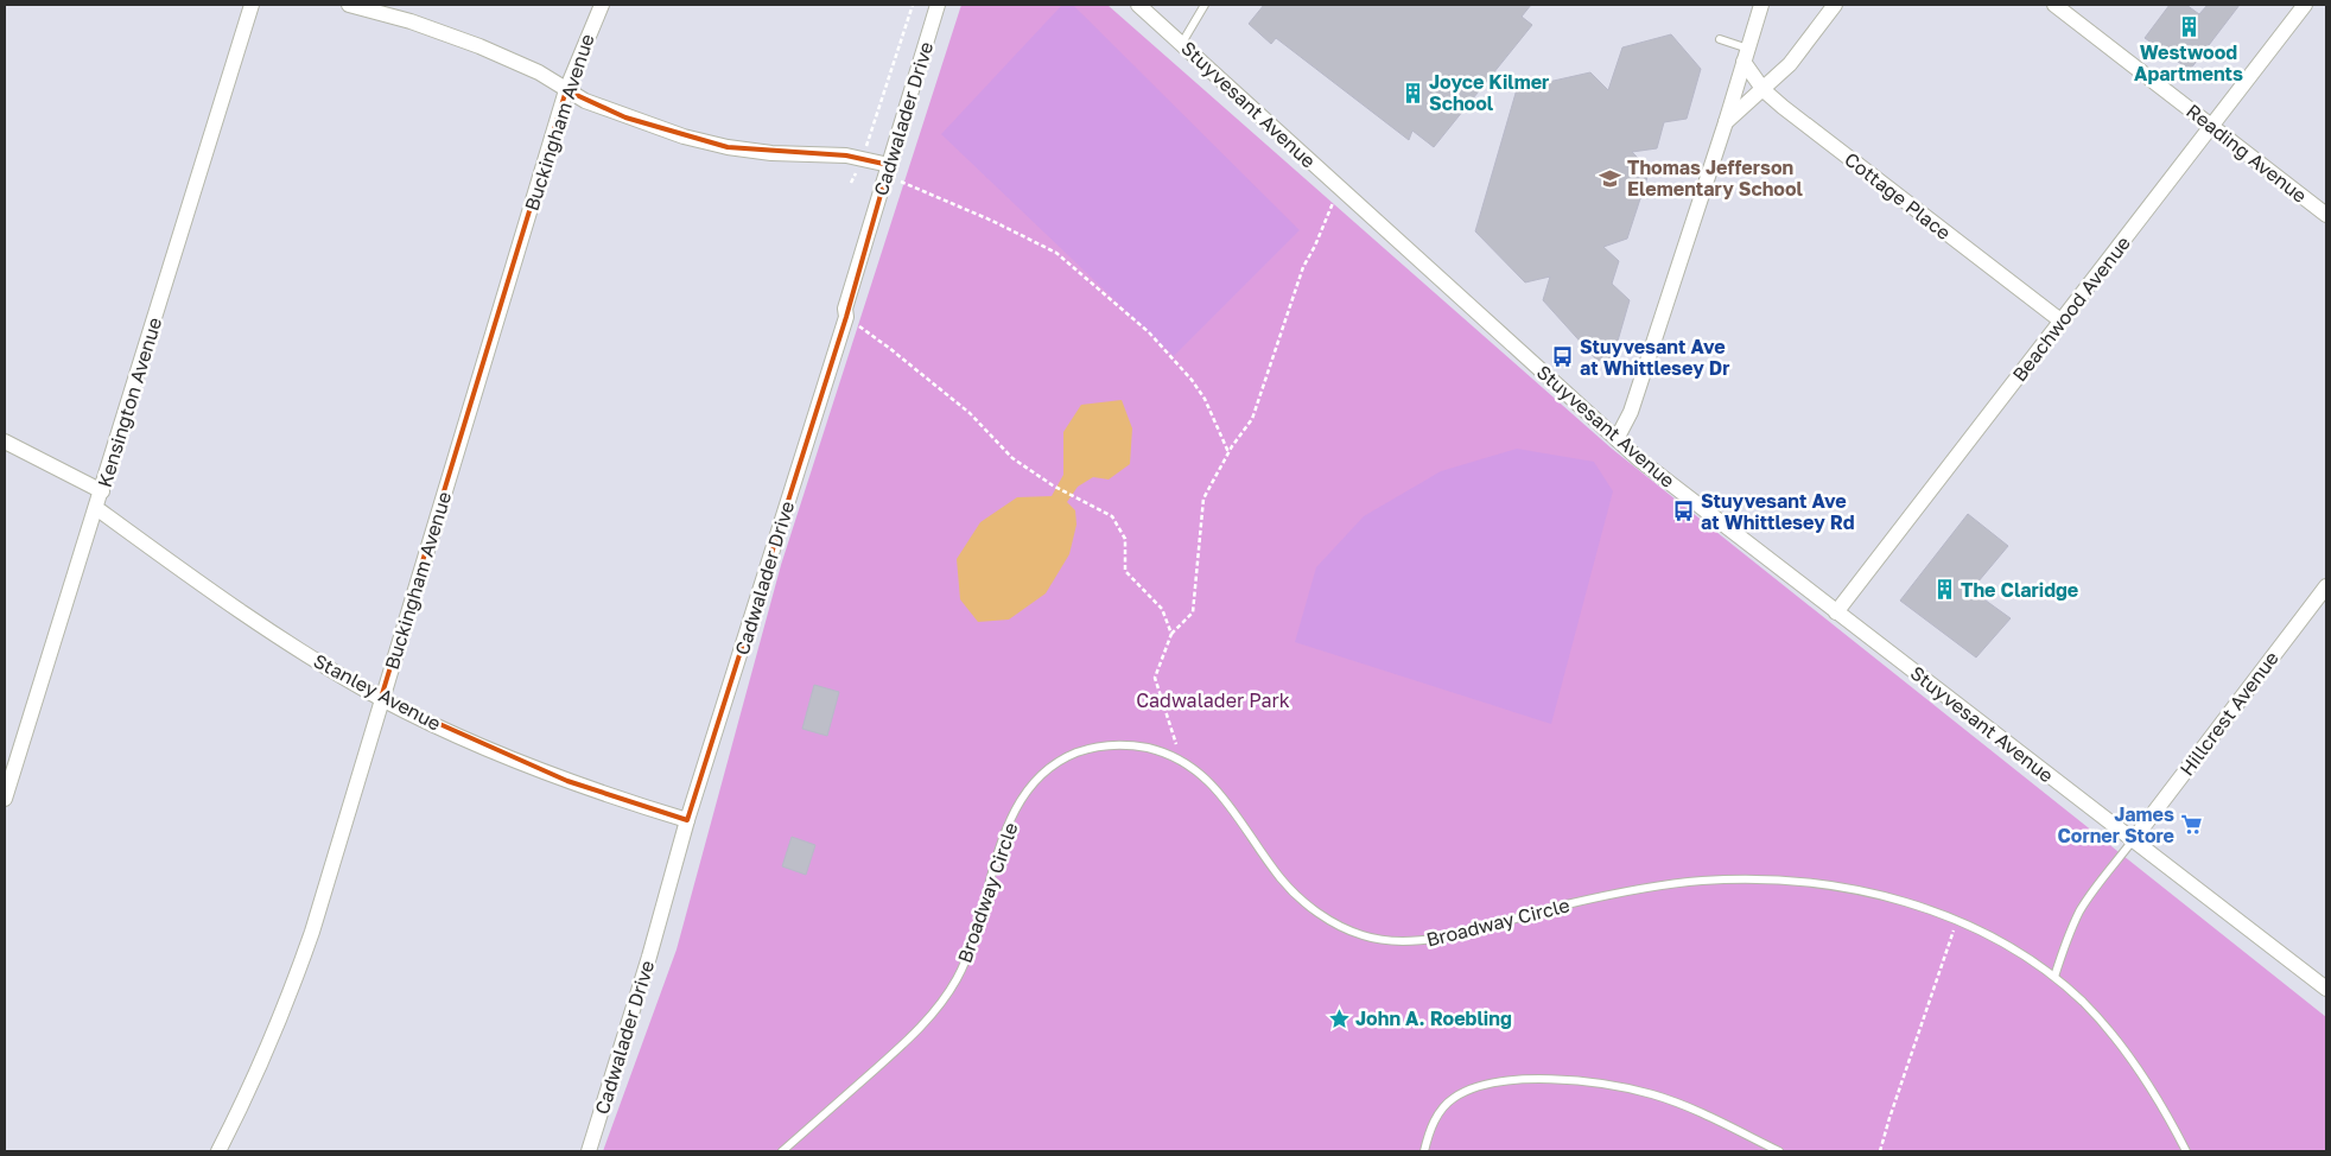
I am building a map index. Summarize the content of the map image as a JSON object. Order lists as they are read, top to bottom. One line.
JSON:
{"streets":{"street":["Stuyvesant Avenue","Cadwalader Drive","Buckingham Avenue","Reading Avenue","Cottage Place","Beachwood Avenue","Kensington Avenue","Stanley Avenue","Hillcrest Avenue"],"lane":["Broadway Circle"]},"crossings":[["Stuyvesant Avenue","Beachwood Avenue"],["Stuyvesant Avenue","Hillcrest Avenue"],["Cadwalader Drive","Stanley Avenue"],["Buckingham Avenue","Stanley Avenue"],["Reading Avenue","Beachwood Avenue"],["Cottage Place","Beachwood Avenue"],["Kensington Avenue","Stanley Avenue"]],"parks":["Cadwalader Park"],"places":{"building":["Westwood Apartments","Joyce Kilmer School","The Claridge"],"school or university":["Thomas Jefferson Elementary School"],"bus stop":["Stuyvesant Ave at Whittlesey Dr","Stuyvesant Ave at Whittlesey Rd"],"supermarket":["James Corner Store"],"place":["John A. Roebling"]}}
